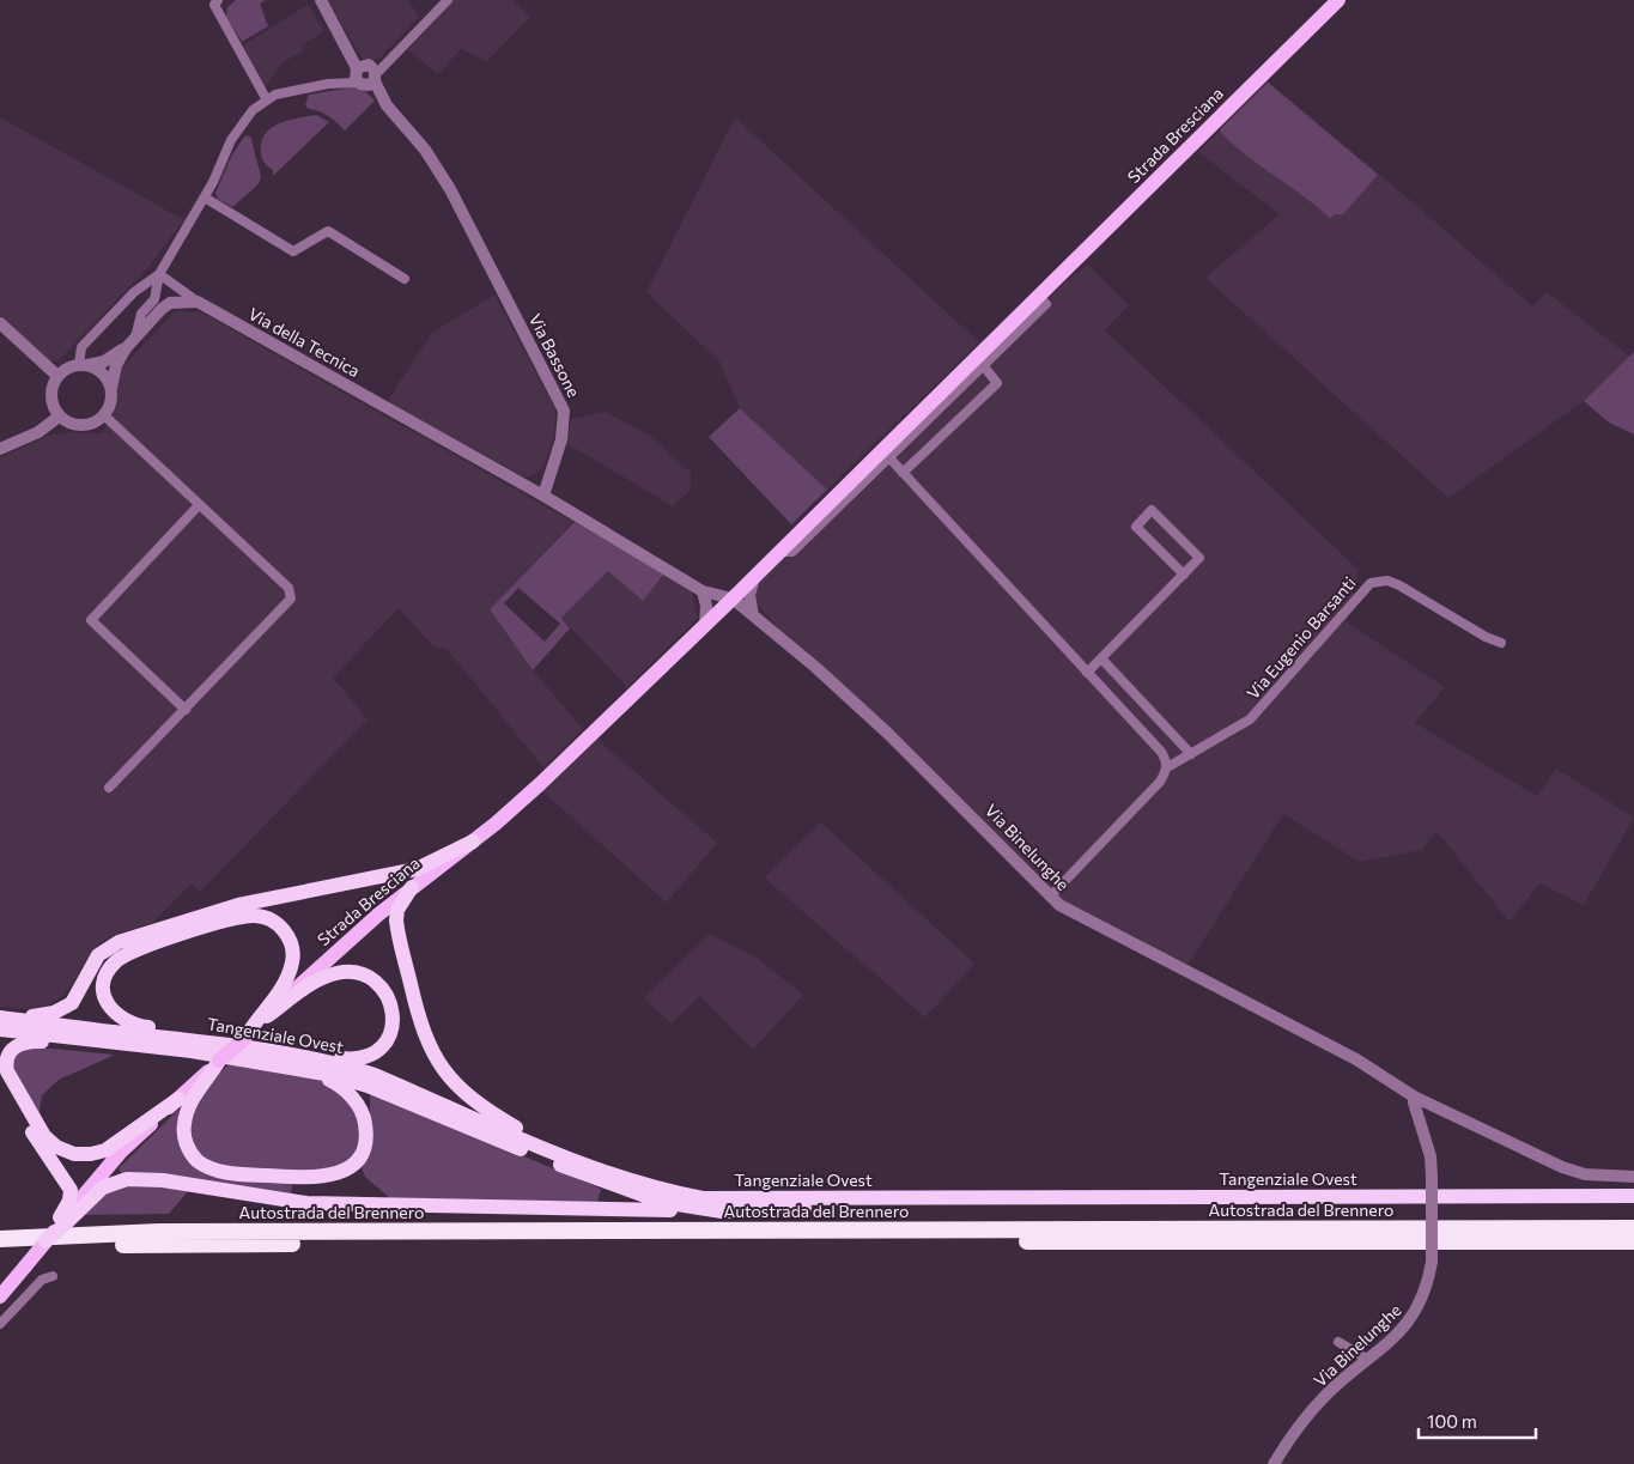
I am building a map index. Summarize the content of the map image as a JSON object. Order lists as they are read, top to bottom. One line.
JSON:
{"streets":{"highway":["Tangenziale Ovest","Autostrada del Brennero"],"main road":["Strada Bresciana"],"street":["Via della Tecnica","Via Bassone","Via Eugenio Barsanti","Via Binelunghe"]},"crossings":[["Strada Bresciana","Via Binelunghe"],["Via della Tecnica","Via Bassone"],["Via Eugenio Barsanti","Via Binelunghe"]],"scale_bar":"100 m"}
